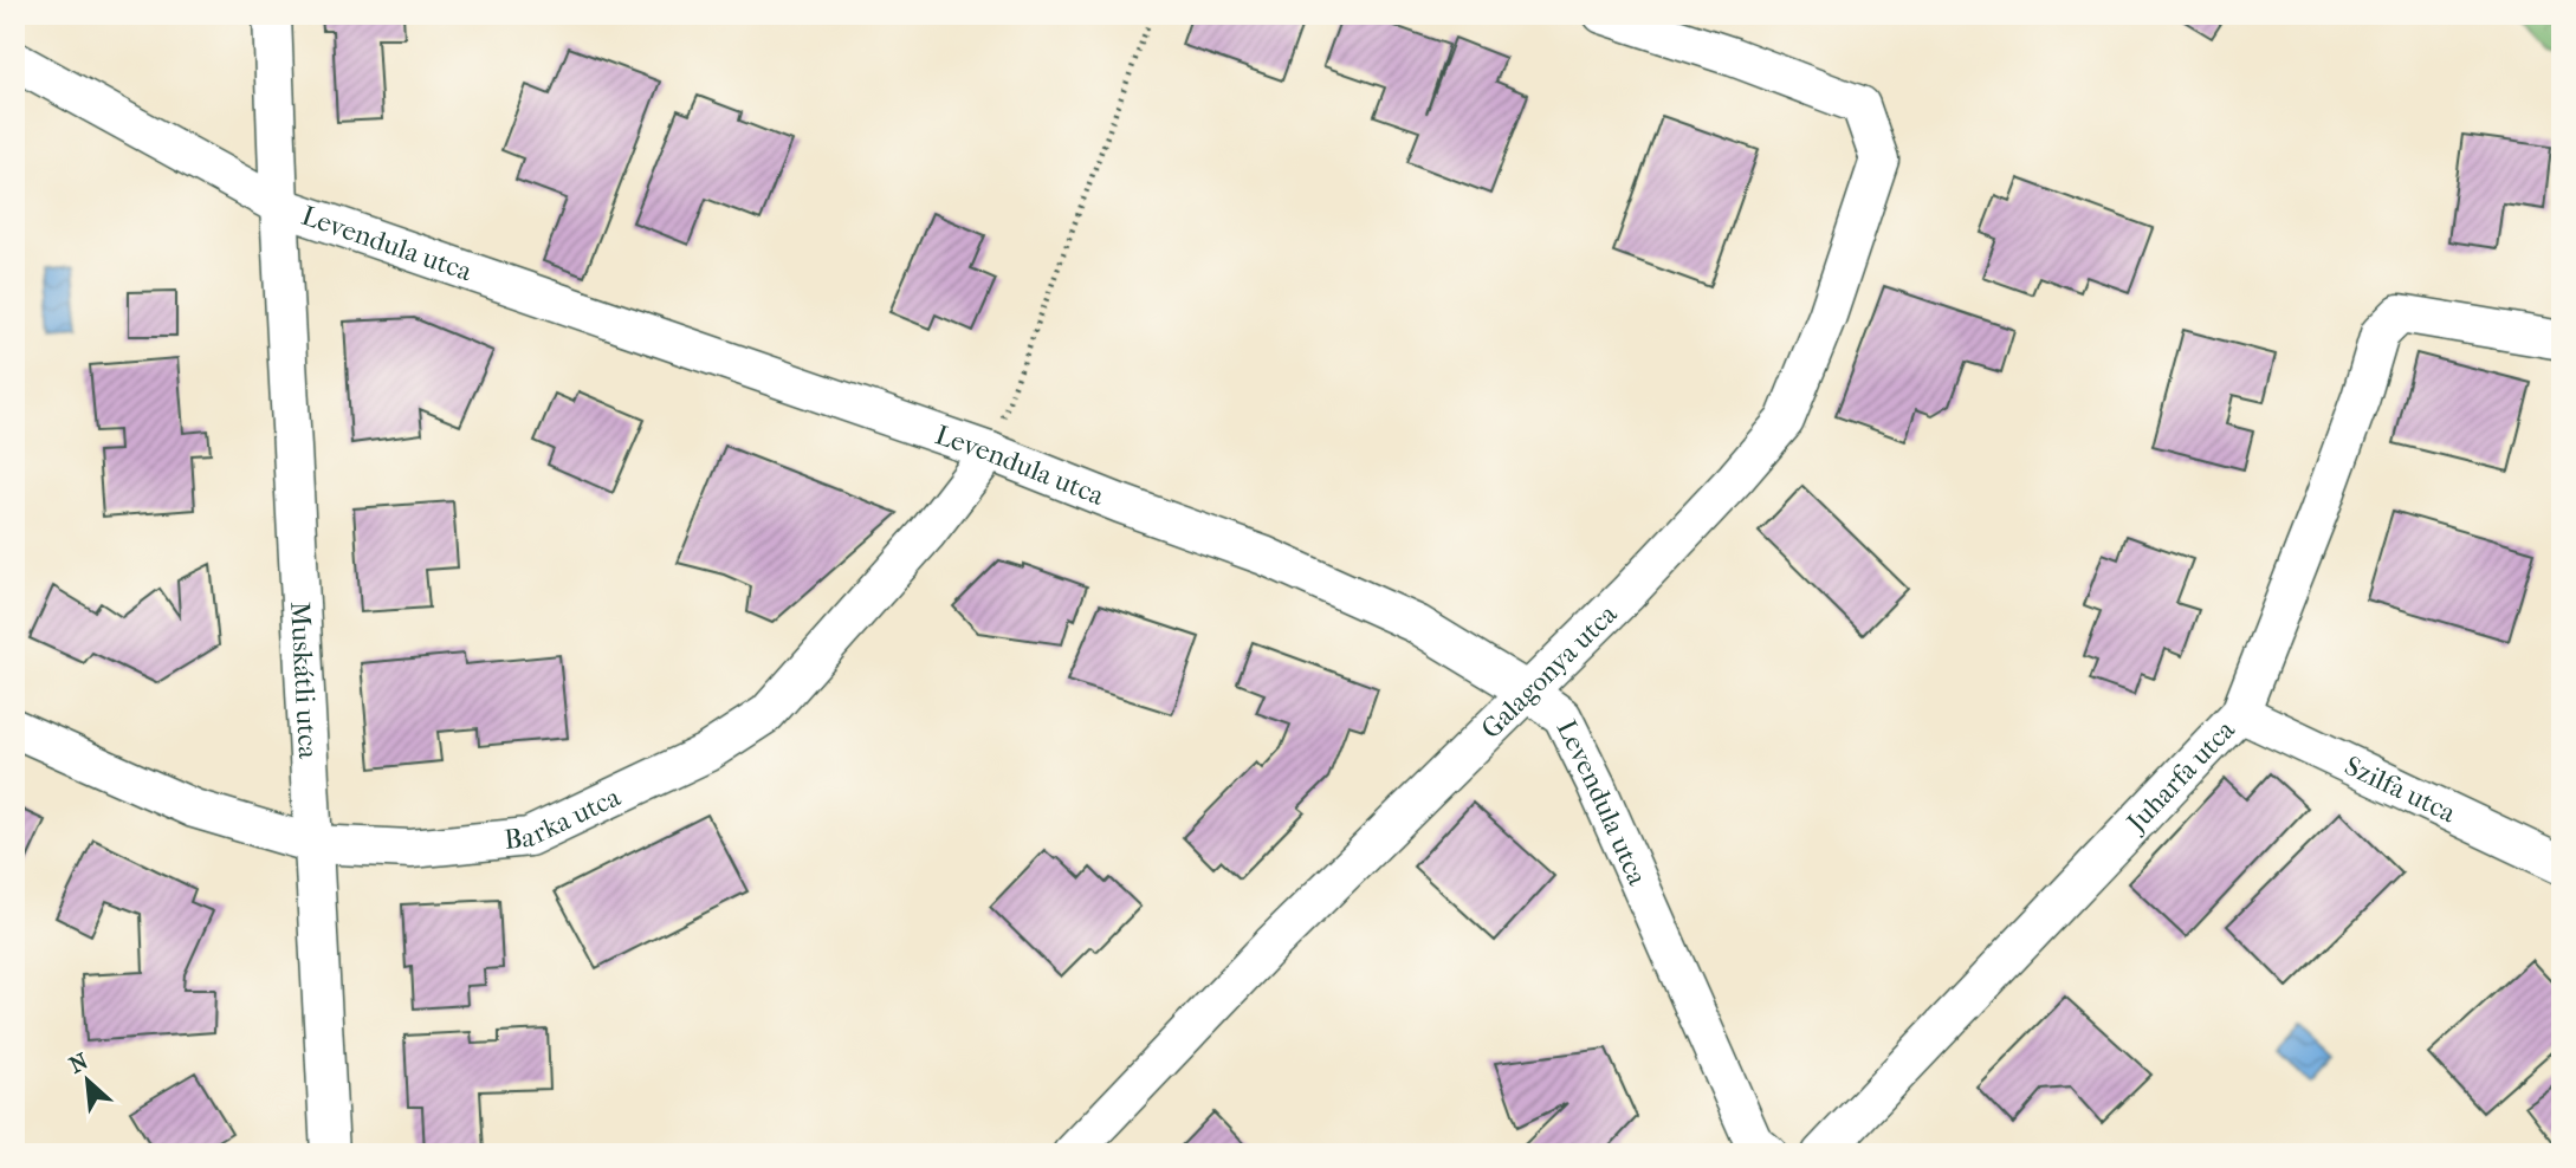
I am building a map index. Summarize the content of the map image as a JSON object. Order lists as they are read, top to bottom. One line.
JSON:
{"streets":{"street":["Levendula utca","Galagonya utca","Muskátli utca","Juharfa utca","Szilfa utca","Barka utca"]},"crossings":[["Levendula utca","Galagonya utca"],["Levendula utca","Muskátli utca"],["Levendula utca","Barka utca"],["Muskátli utca","Barka utca"],["Juharfa utca","Szilfa utca"]],"north":"top left"}
